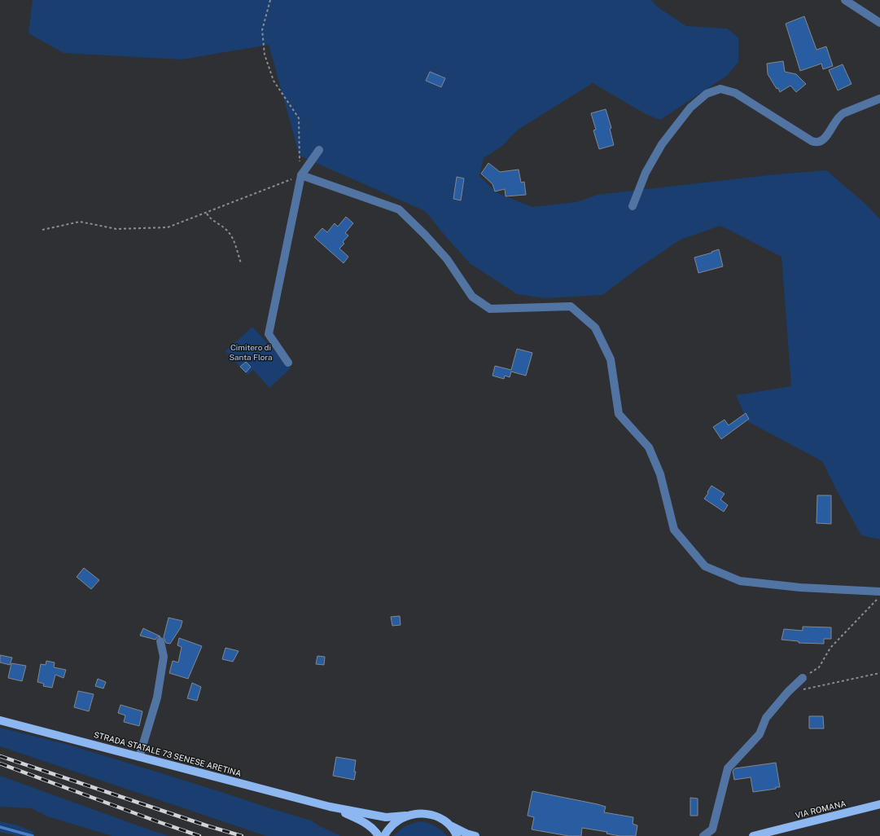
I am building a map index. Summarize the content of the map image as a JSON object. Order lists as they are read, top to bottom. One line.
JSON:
{"streets":{"main road":["STRADA STATALE 73 SENESE ARETINA","VIA ROMANA"]},"parks":["Cimitero di Santa Flora"]}
